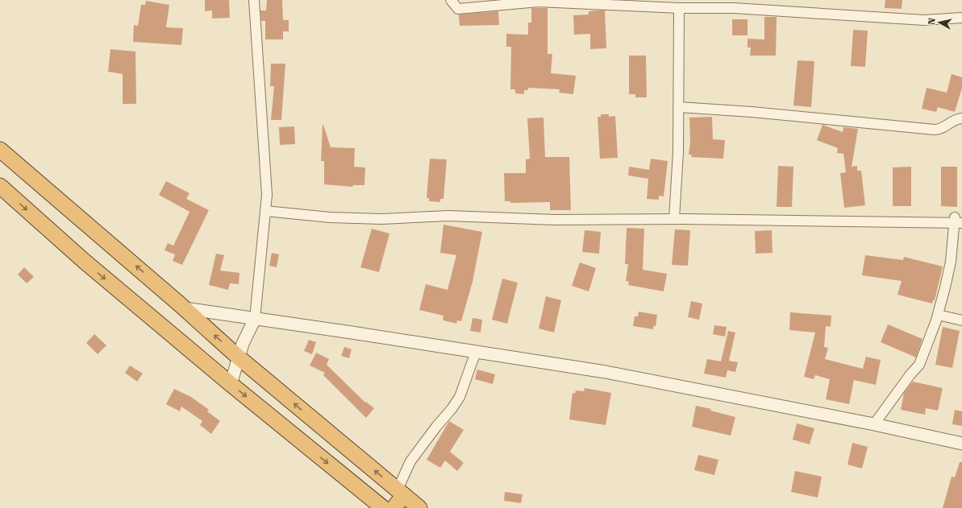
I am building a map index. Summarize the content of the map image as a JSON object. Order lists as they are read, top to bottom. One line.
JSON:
{"north":"left"}
